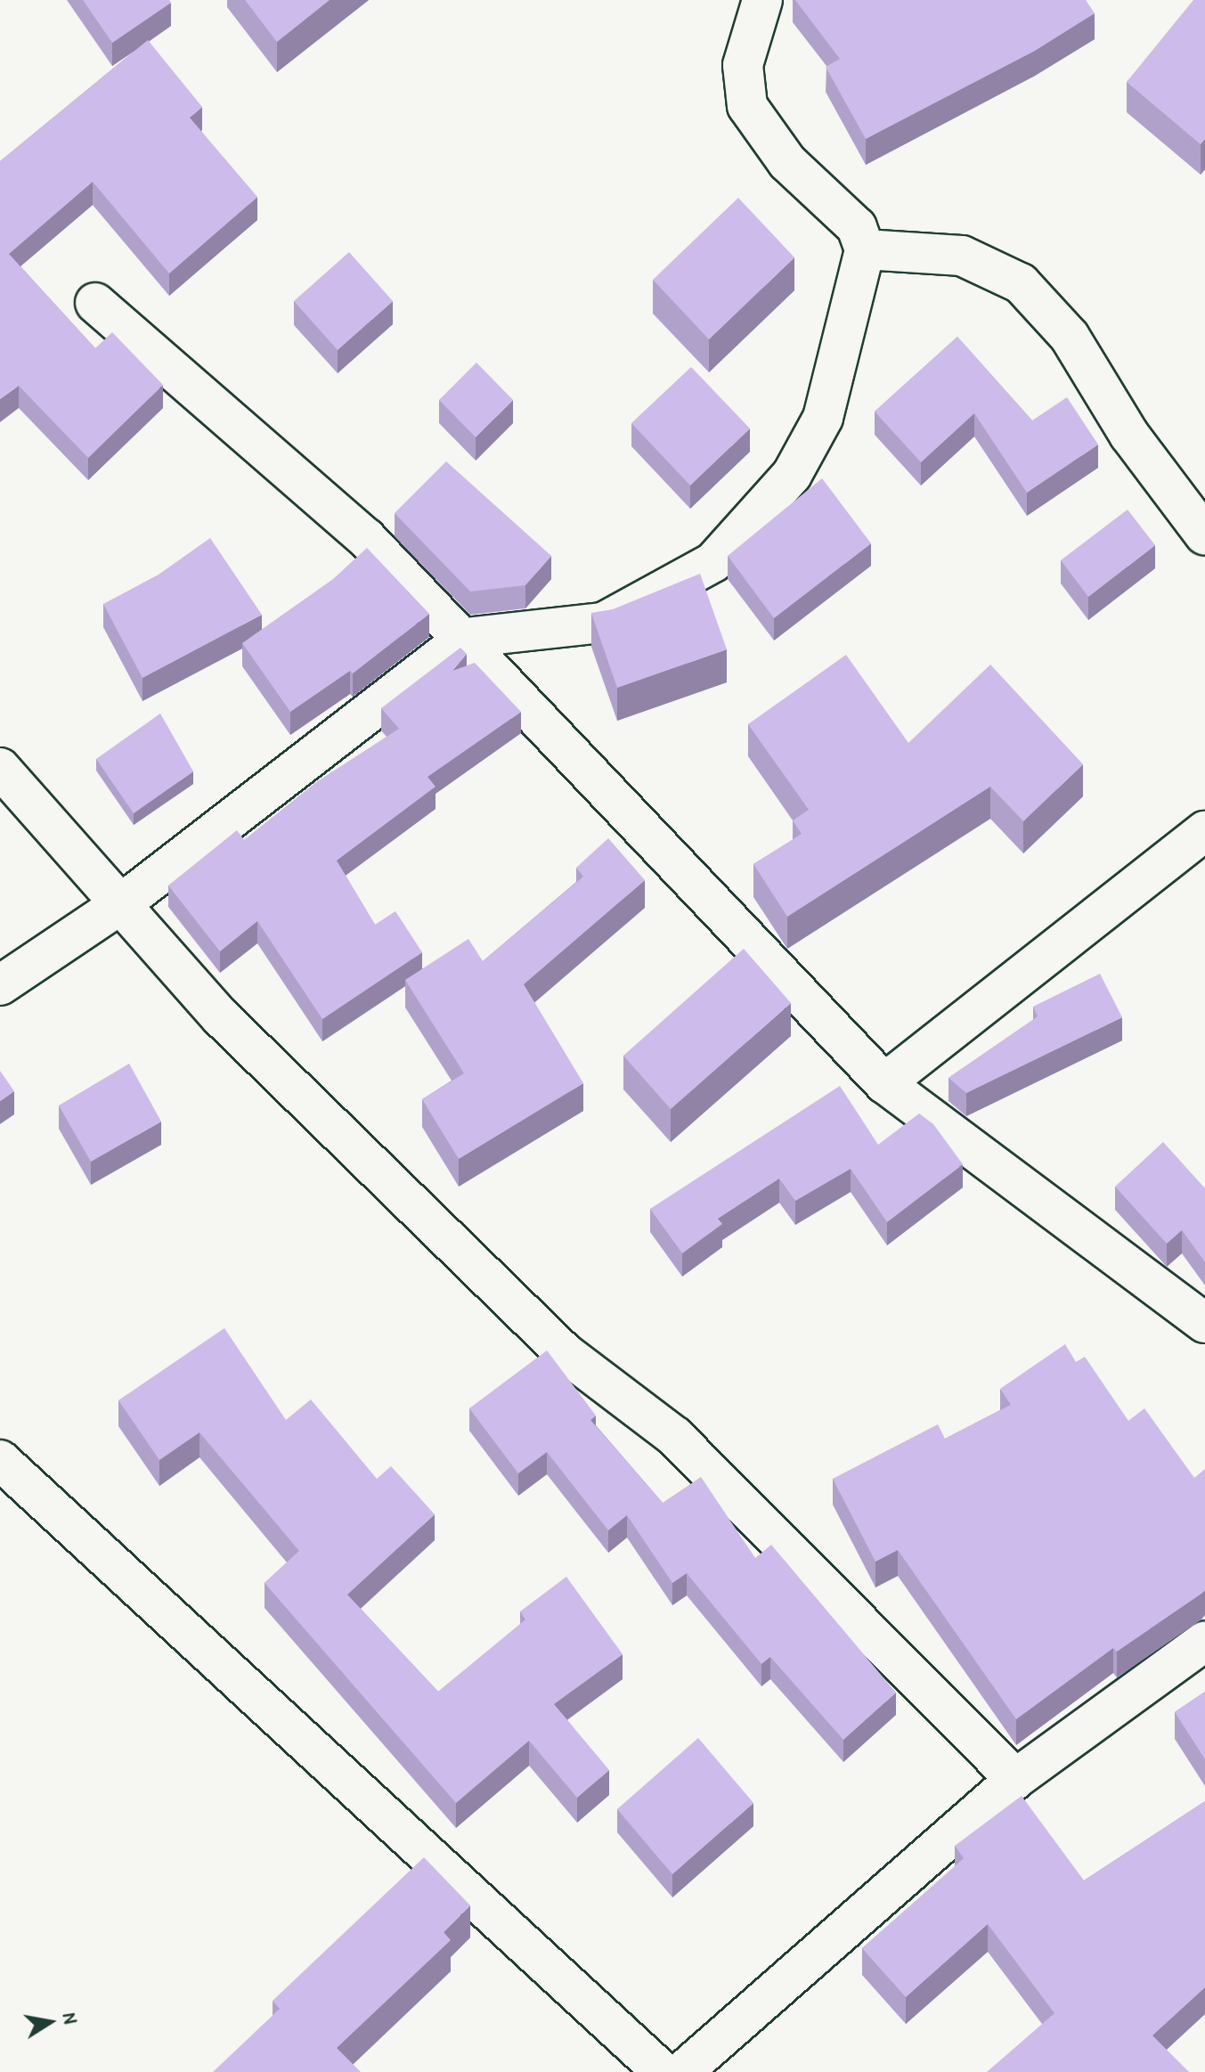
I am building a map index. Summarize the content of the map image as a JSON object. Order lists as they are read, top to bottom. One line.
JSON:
{"north":"right"}
